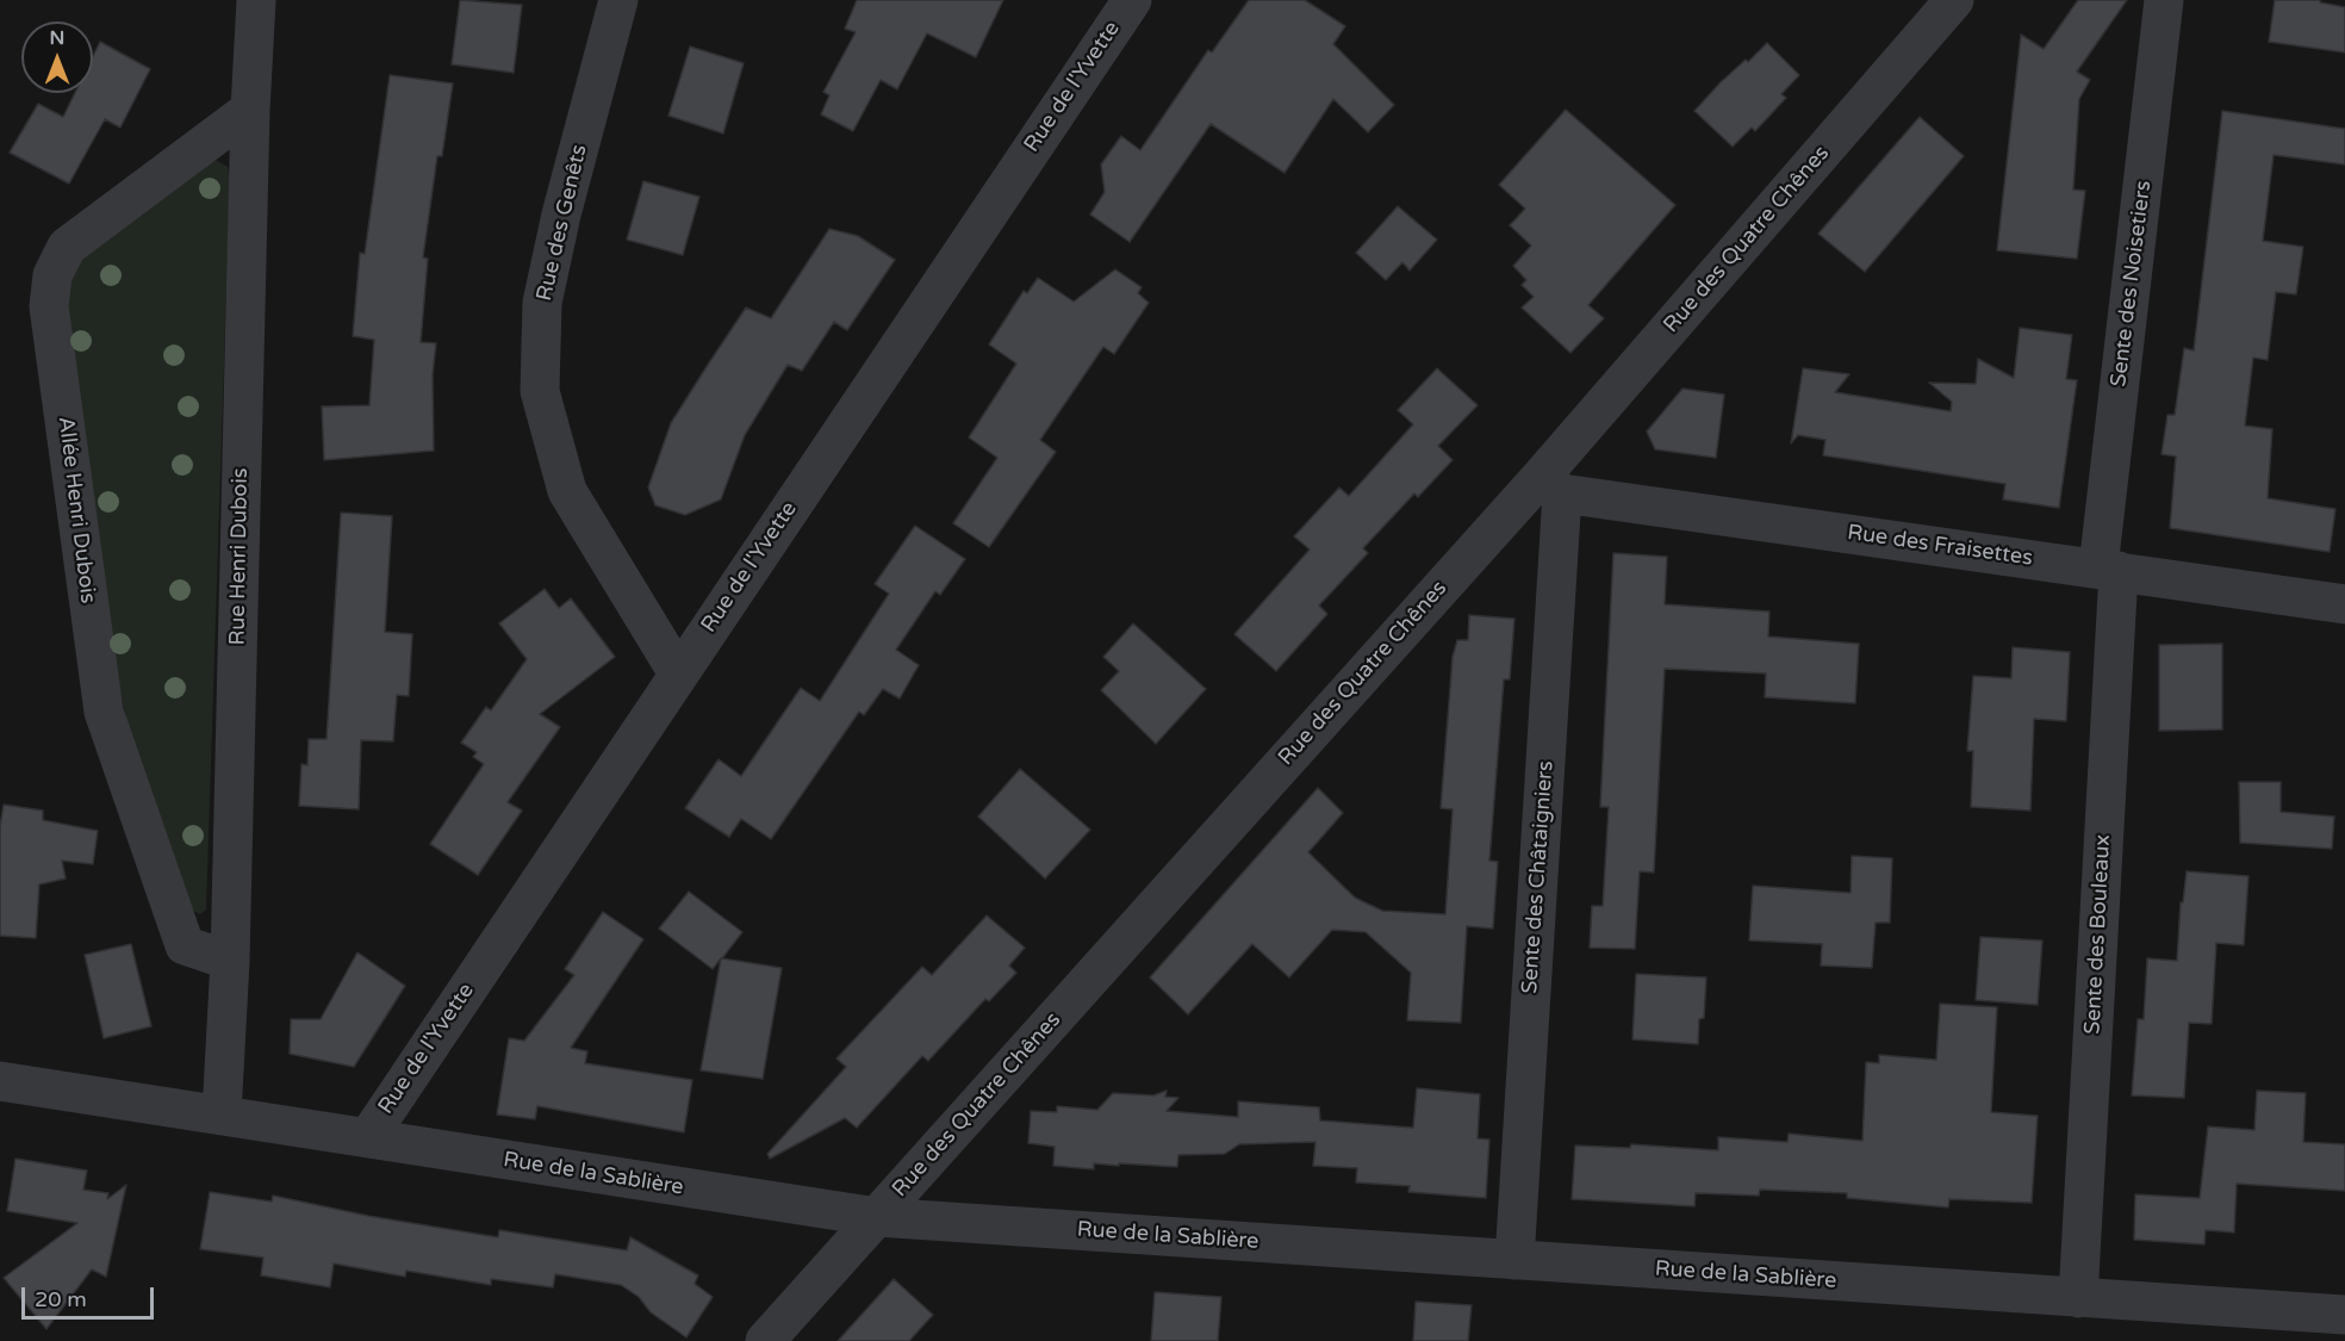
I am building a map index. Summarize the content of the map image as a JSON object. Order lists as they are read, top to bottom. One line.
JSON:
{"streets":{"street":["Rue de l'Yvette","Rue des Genêts","Rue des Quatre Chênes","Sente des Noisetiers","Allée Henri Dubois","Rue des Fraisettes","Rue Henri Dubois","Sente des Châtaigniers","Sente des Bouleaux","Rue de la Sablière"]},"crossings":[["Rue de l'Yvette","Rue des Genêts"],["Rue de l'Yvette","Rue de la Sablière"],["Rue des Quatre Chênes","Rue des Fraisettes"],["Rue des Quatre Chênes","Sente des Châtaigniers"],["Rue des Quatre Chênes","Rue de la Sablière"],["Sente des Noisetiers","Rue des Fraisettes"],["Sente des Noisetiers","Sente des Bouleaux"],["Allée Henri Dubois","Rue Henri Dubois"],["Rue des Fraisettes","Sente des Châtaigniers"],["Rue des Fraisettes","Sente des Bouleaux"],["Rue Henri Dubois","Rue de la Sablière"],["Sente des Châtaigniers","Rue de la Sablière"],["Sente des Bouleaux","Rue de la Sablière"]],"scale_bar":"20 m","north":"top"}
